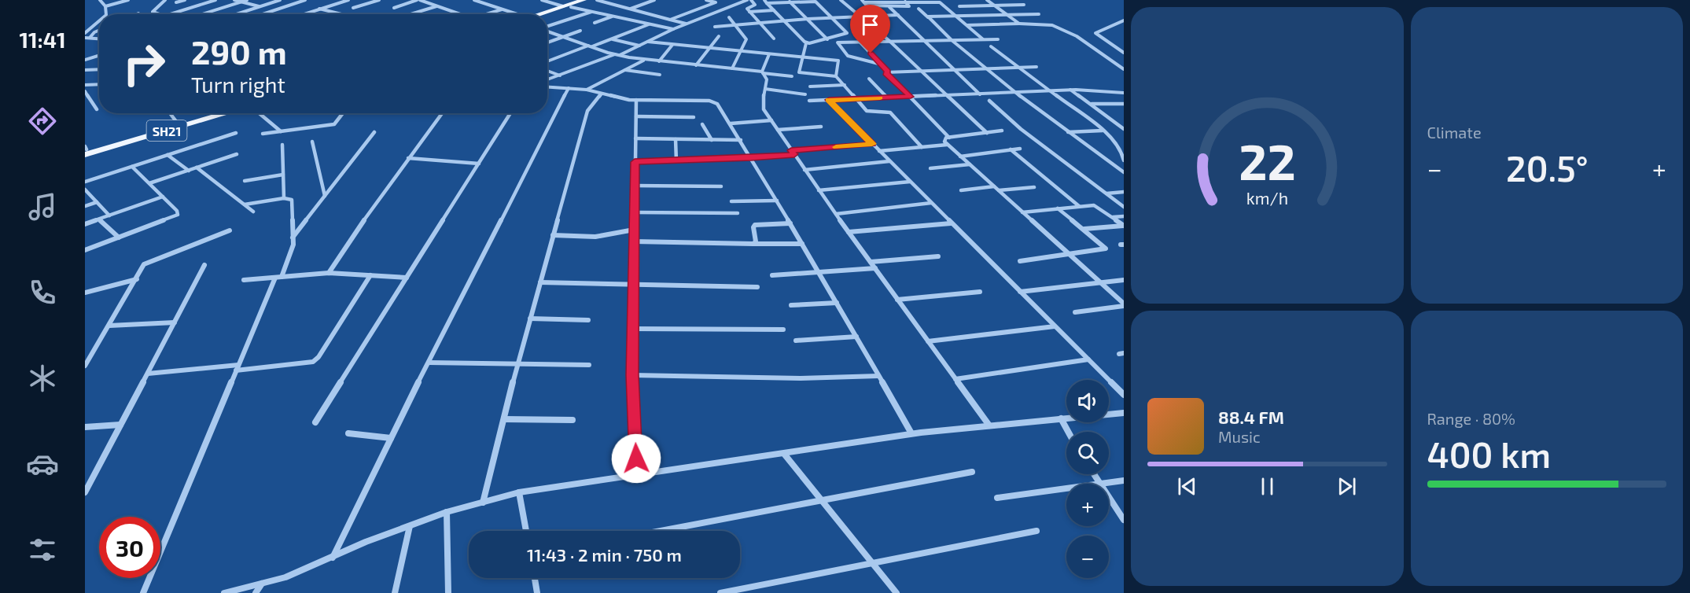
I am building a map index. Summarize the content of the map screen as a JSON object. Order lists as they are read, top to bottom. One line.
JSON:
{"streets":{"main road":["SH21"]},"page":{"tabs":"11:41","tile":["Climate",["Range · 80%","400 km"]],"turn":["290 m","Turn right"],"heat":["−","20.5°","+"],"map_buttons":["+","−"],"song":["88.4 FM","Music"],"limit":"30","trip":"11:43 · 2 min · 750 m","gauge":["22","km/h"]}}
